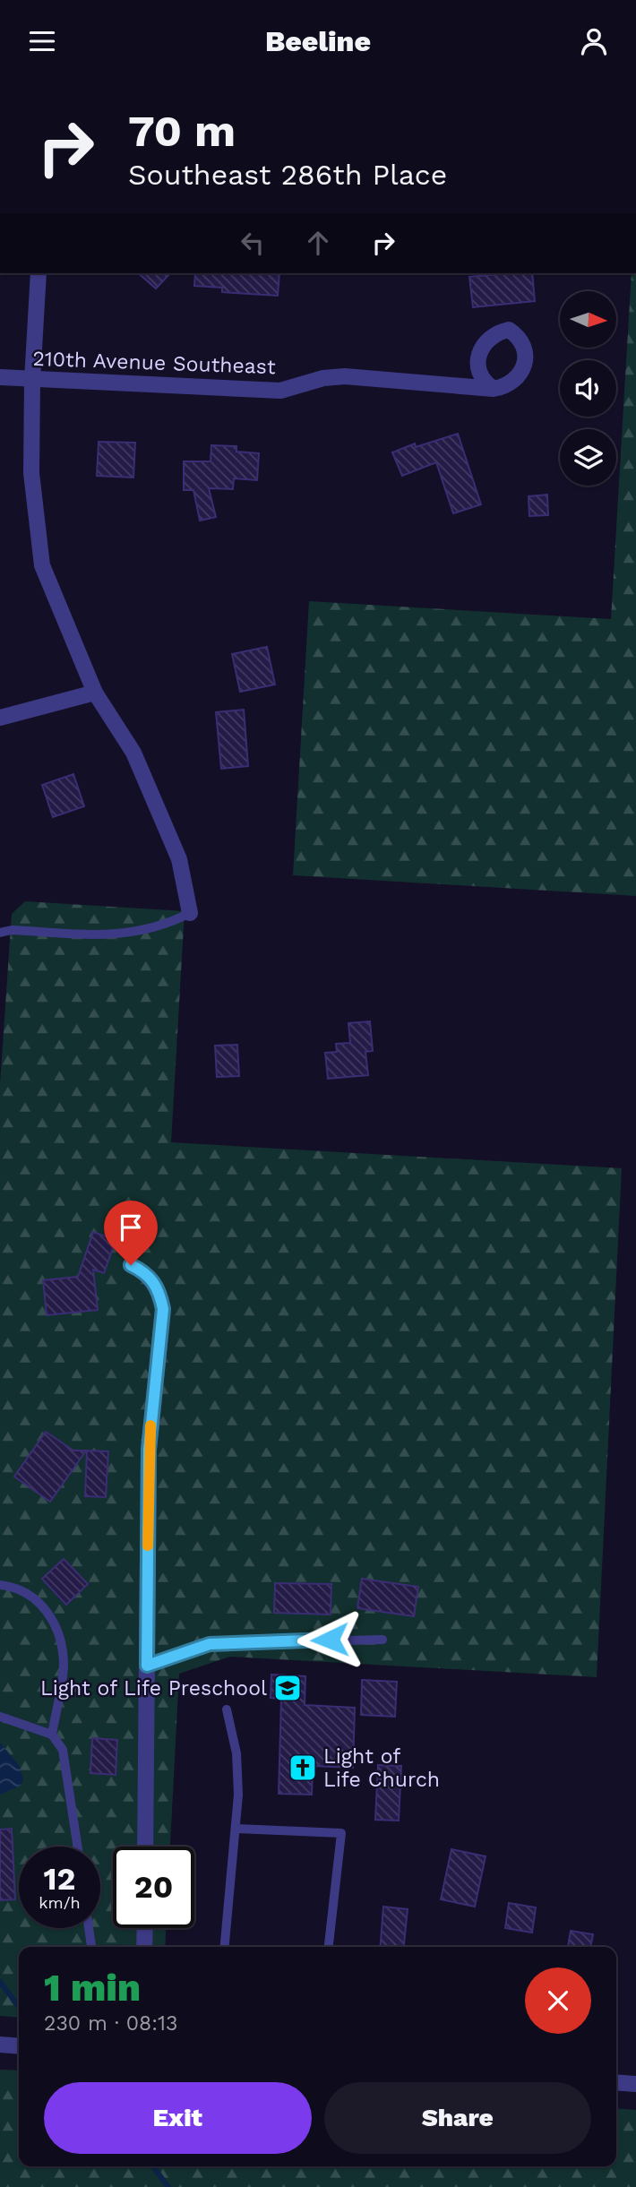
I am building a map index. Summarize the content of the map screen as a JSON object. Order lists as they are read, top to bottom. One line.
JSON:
{"streets":{"street":["210th Avenue Southeast"]},"places":{"school or university":["Light of Life Preschool"],"church":["Light of Life Church"]},"north":"right","page":{"header":"Beeline","turn":["70 m","Southeast 286th Place"],"speed":"12 km/h","limit":"20","heading":["1 min","230 m · 08:13"],"buttons":["Exit","Share"]}}
